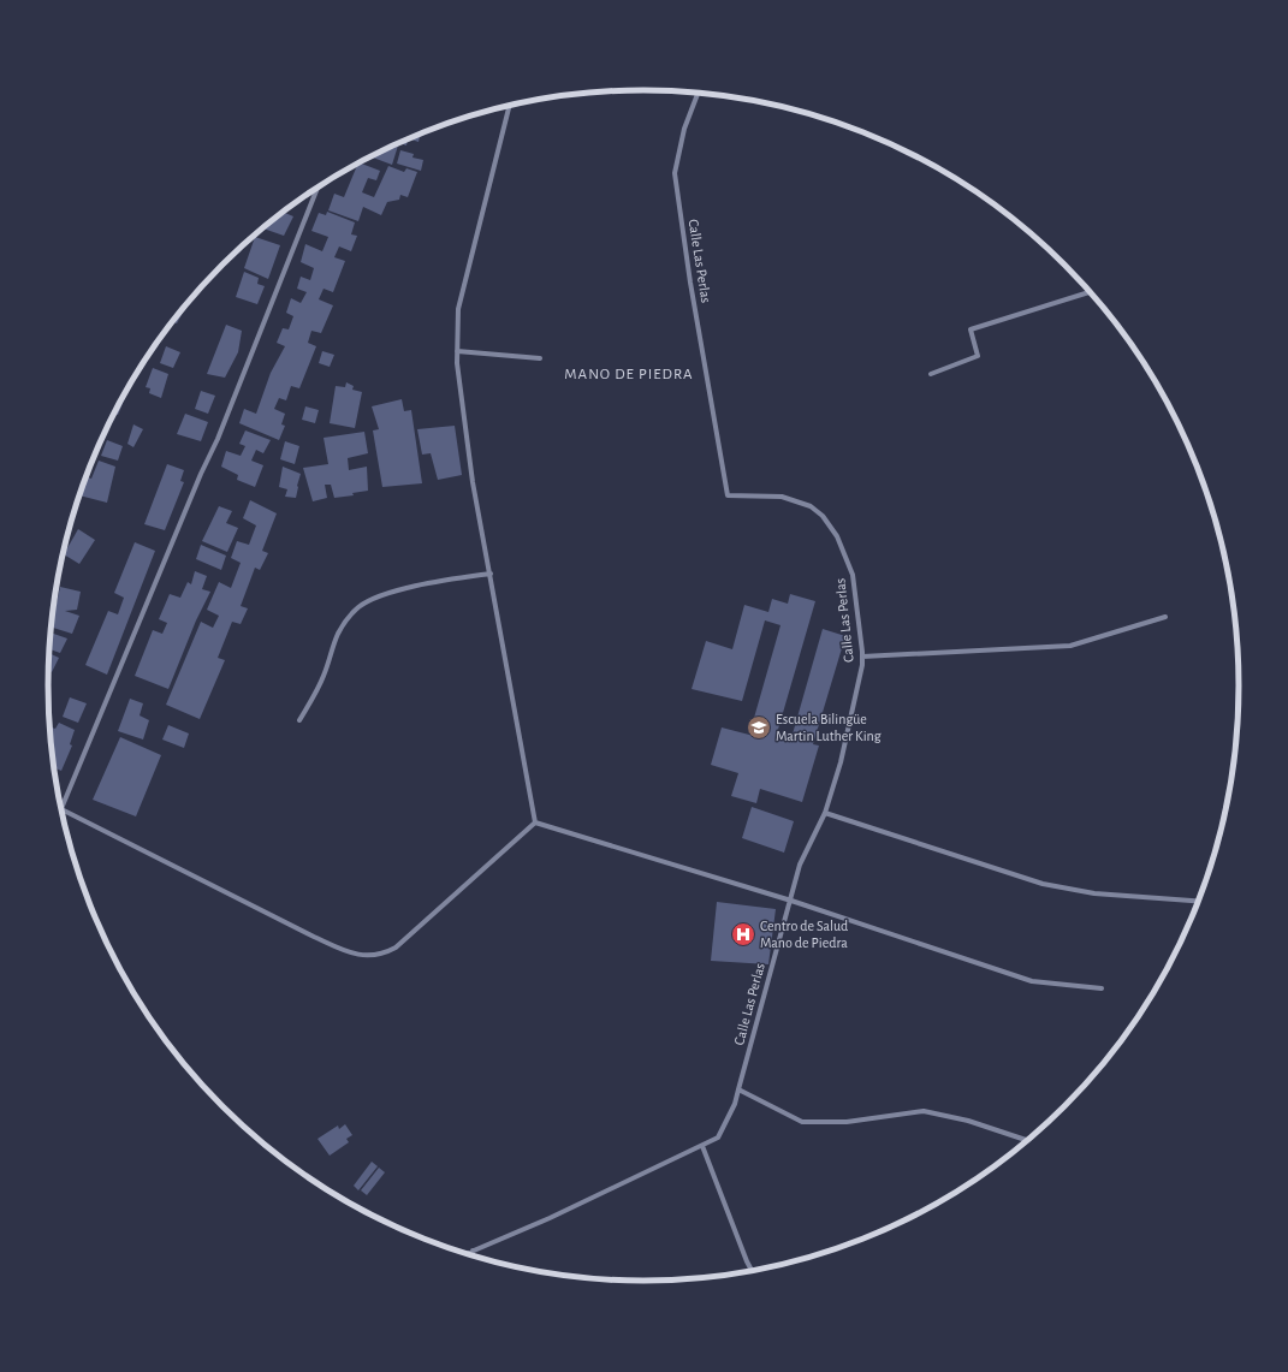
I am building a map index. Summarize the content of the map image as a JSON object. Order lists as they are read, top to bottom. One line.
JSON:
{"streets":{"street":["Calle Las Perlas"]},"districts":["MANO DE PIEDRA"],"places":{"school or university":["Escuela Bilingüe Martin Luther King"],"hospital":["Centro de Salud Mano de Piedra"]}}
